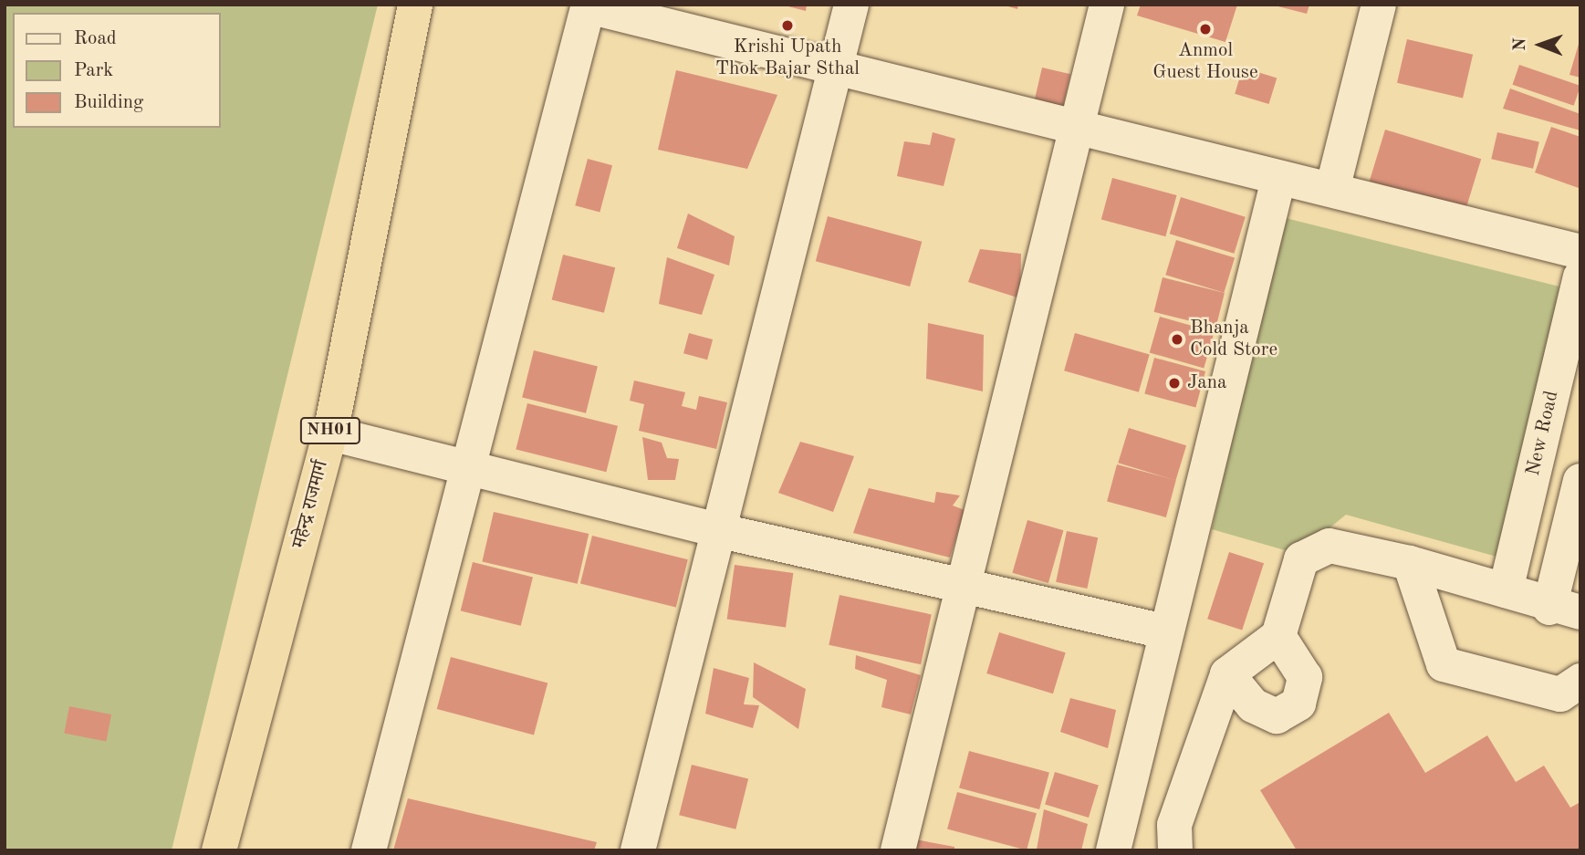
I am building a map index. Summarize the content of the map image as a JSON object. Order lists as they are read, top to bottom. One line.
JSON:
{"streets":{"highway":["NH01","महेन्द्र राजमार्ग"],"street":["New Road"]},"places":["Krishi Upath Thok Bajar Sthal","Anmol Guest House","Bhanja Cold Store","Jana"],"legend":["Road","Park","Building"],"north":"left"}
